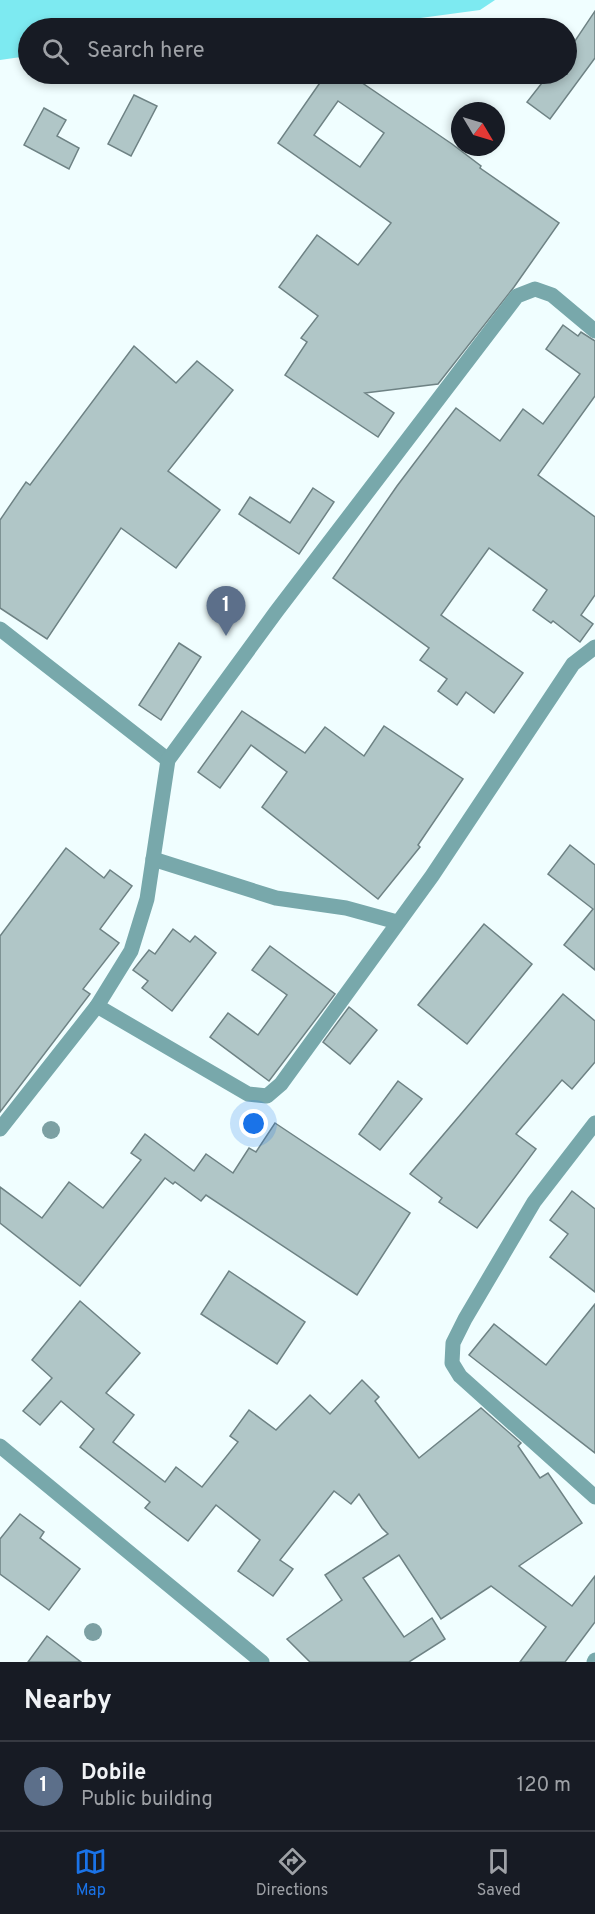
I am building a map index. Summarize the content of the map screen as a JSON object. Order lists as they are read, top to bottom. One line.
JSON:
{"north":"bottom right","page":{"search":"Search here","pins":"1","heading":"Nearby","list":[{"mark":"1","name":"Dobile","note":"Public building","value":"120 m"}],"nav":["Map","Directions","Saved"]}}
